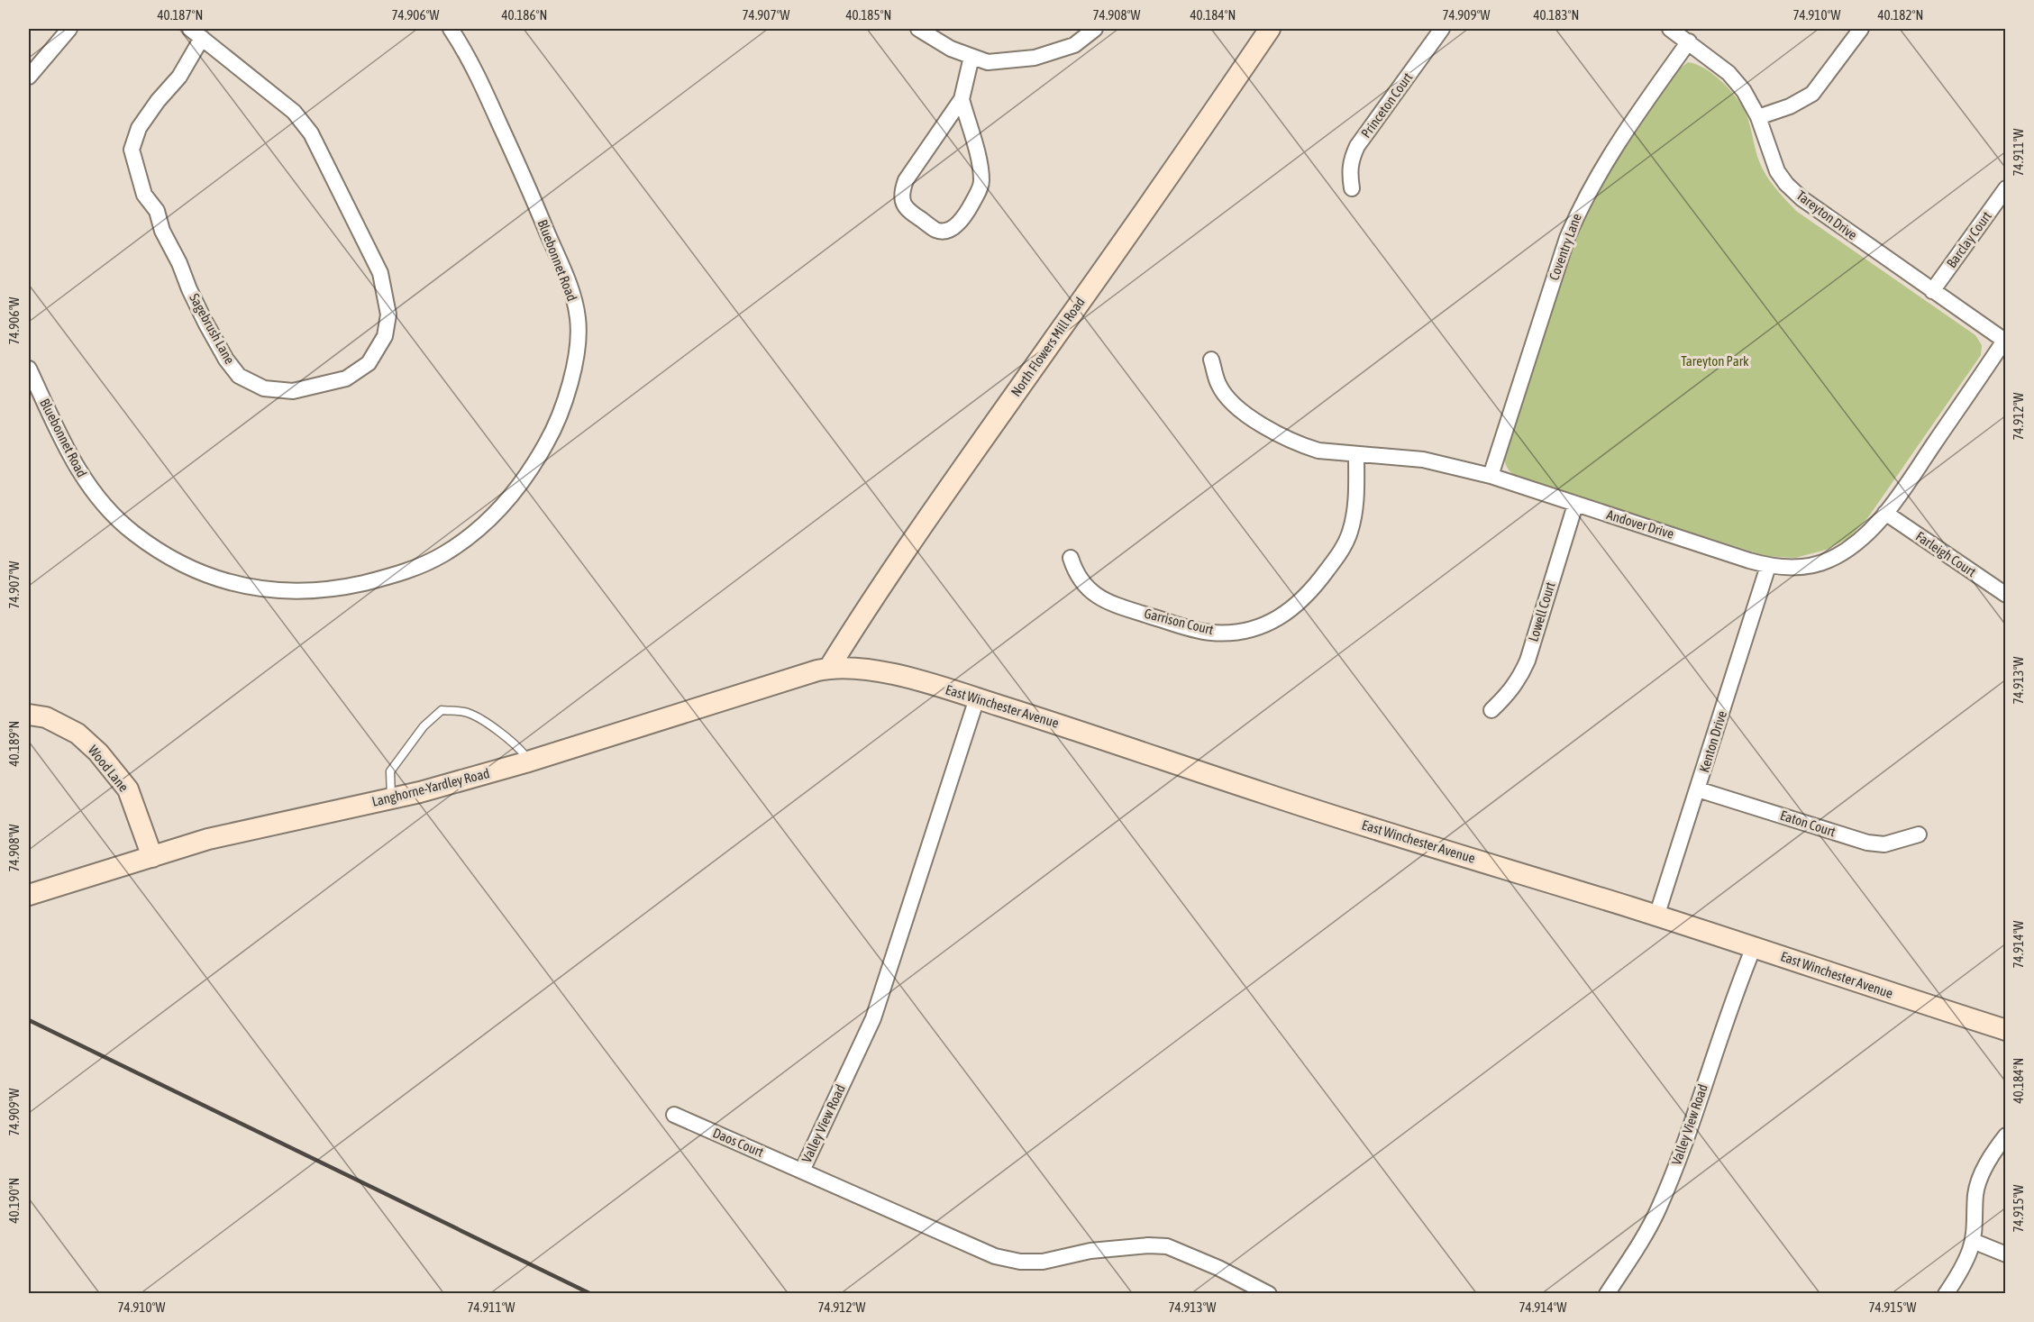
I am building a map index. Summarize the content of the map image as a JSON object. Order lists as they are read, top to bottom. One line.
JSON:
{"streets":{"main road":["North Flowers Mill Road","East Winchester Avenue","Wood Lane","Langhorne-Yardley Road"],"street":["Princeton Court","Tareyton Drive","Barclay Court","Coventry Lane","Bluebonnet Road","Sagebrush Lane","Andover Drive","Farleigh Court","Lowell Court","Garrison Court","Kenton Drive","Eaton Court","Valley View Road","Daos Court"]},"crossings":[["Tareyton Drive","Barclay Court"],["Tareyton Drive","Coventry Lane"],["Tareyton Drive","Andover Drive"],["Coventry Lane","Andover Drive"],["North Flowers Mill Road","East Winchester Avenue"],["North Flowers Mill Road","Langhorne-Yardley Road"],["Andover Drive","Farleigh Court"],["Andover Drive","Lowell Court"],["Andover Drive","Garrison Court"],["Andover Drive","Kenton Drive"],["East Winchester Avenue","Kenton Drive"],["East Winchester Avenue","Langhorne-Yardley Road"],["East Winchester Avenue","Valley View Road"],["Kenton Drive","Eaton Court"],["Wood Lane","Langhorne-Yardley Road"],["Valley View Road","Daos Court"]],"parks":["Tareyton Park"],"coordinates":["40.187°N","74.906°W","40.186°N","74.907°W","40.185°N","74.908°W","40.184°N","74.909°W","40.183°N","74.910°W","40.182°N","74.911°W","74.912°W","74.913°W","40.189°N","74.914°W","40.190°N","74.915°W"]}
